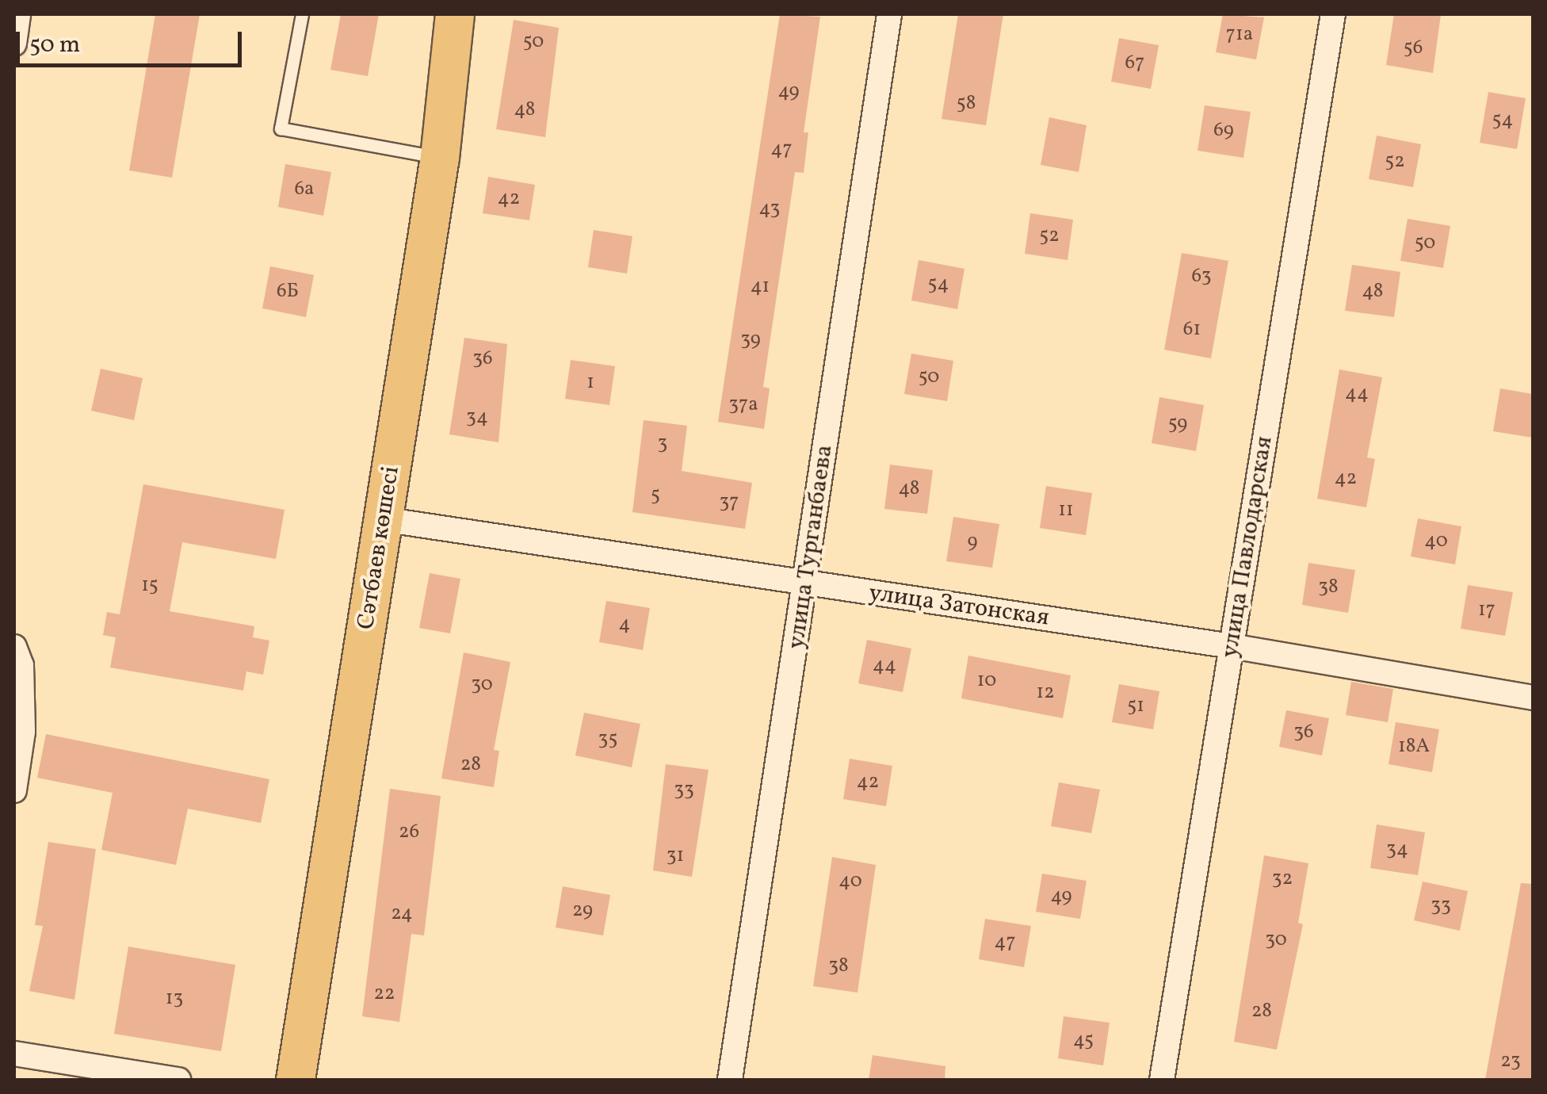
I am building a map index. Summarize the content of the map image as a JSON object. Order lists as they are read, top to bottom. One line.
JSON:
{"streets":{"main road":["Сәтбаев көшесі"],"street":["улица Турганбаева","улица Павлодарская","улица Затонская"]},"crossings":[["улица Турганбаева","улица Затонская"],["улица Павлодарская","улица Затонская"],["Сәтбаев көшесі","улица Затонская"]],"house_numbers":["71а","50","56","67","49","58","48","54","69","47","52","6а","42","43","52","50","63","54","41","6Б","48","61","39","36","50","1","44","37а","34","59","3","42","48","5","37","11","40","9","15","38","17","4","44","10","30","12","51","36","35","18А","28","42","33","26","34","31","32","40","49","33","29","24","30","47","38","22","13","28","45","23"],"scale_bar":"50 m"}
